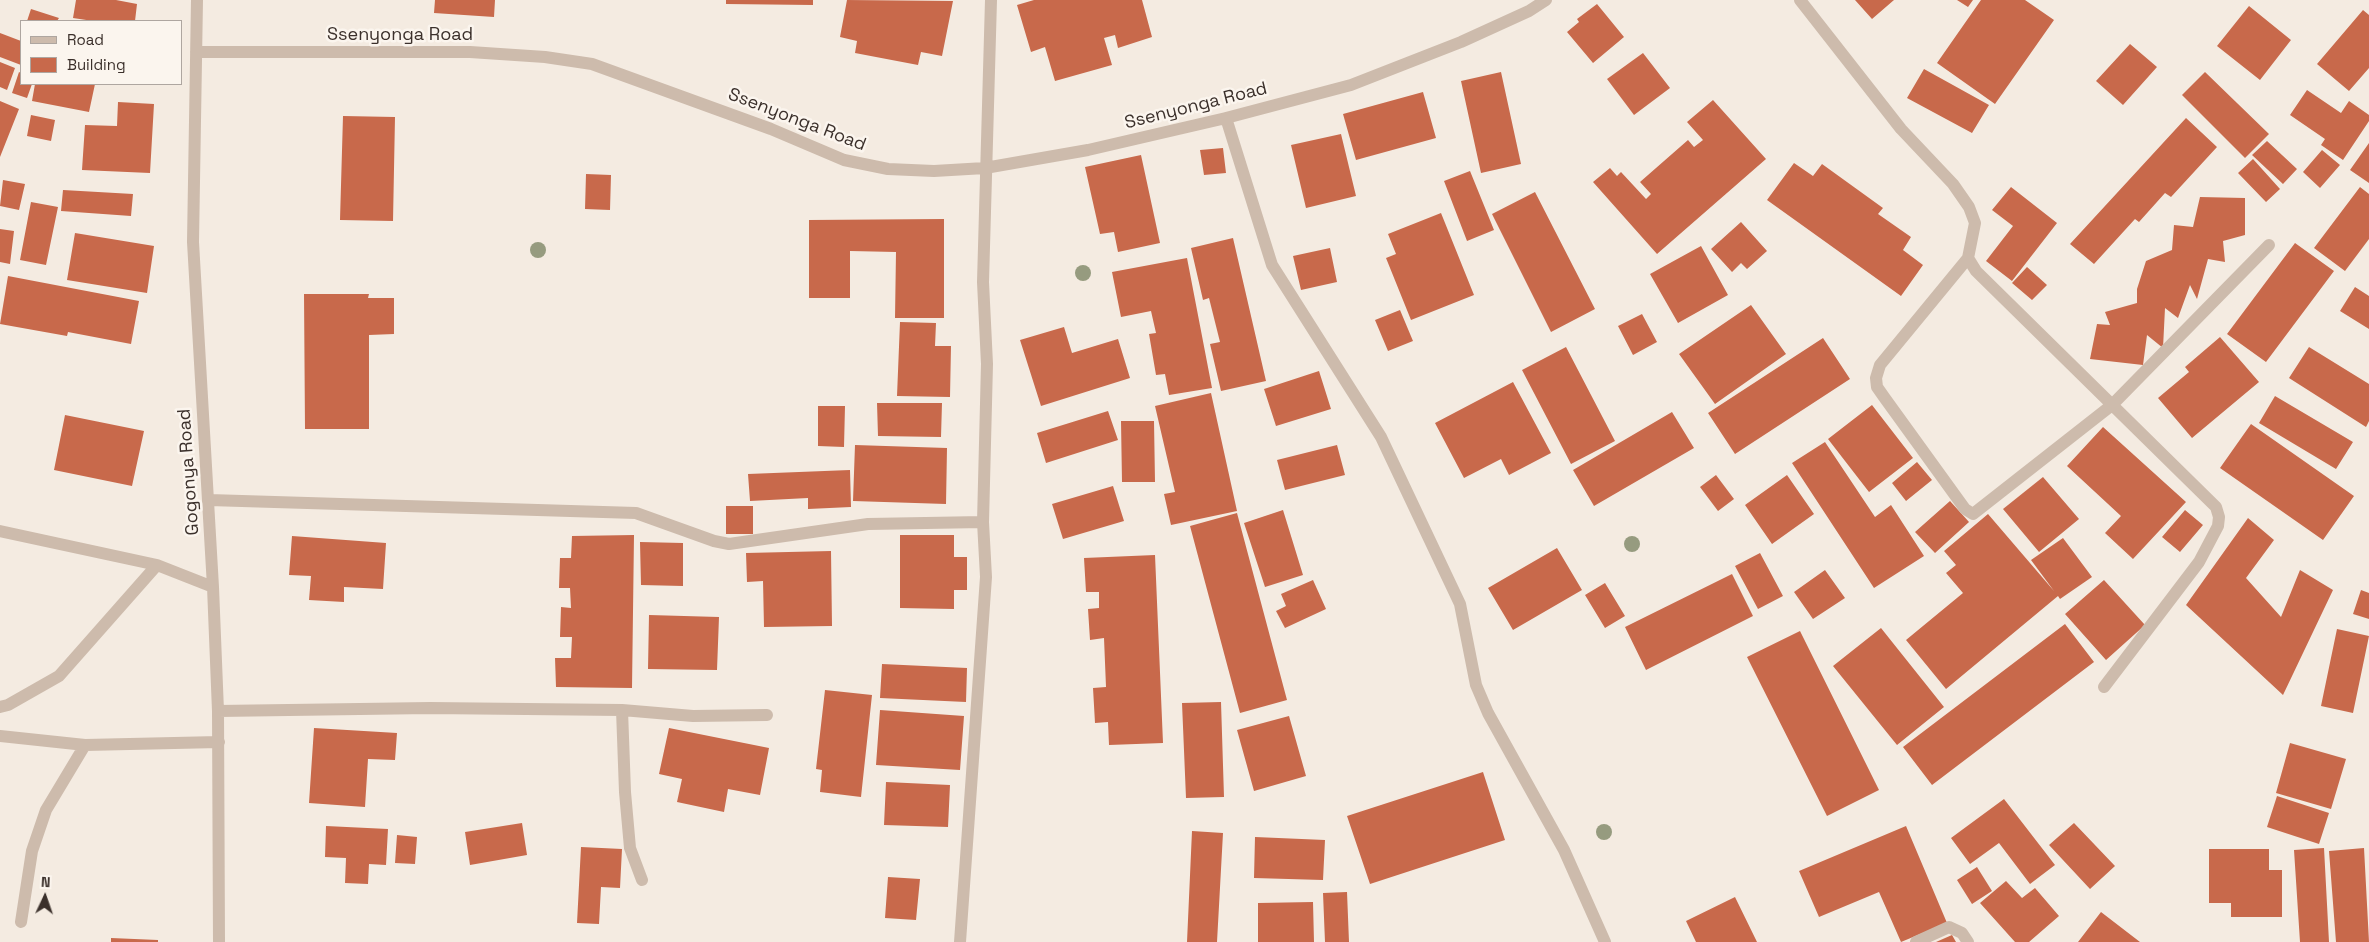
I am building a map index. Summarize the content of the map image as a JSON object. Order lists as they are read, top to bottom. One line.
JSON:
{"streets":{"street":["Ssenyonga Road","Gogonya Road"]},"crossings":[["Ssenyonga Road","Gogonya Road"]],"legend":["Road","Building"],"north":"top"}
